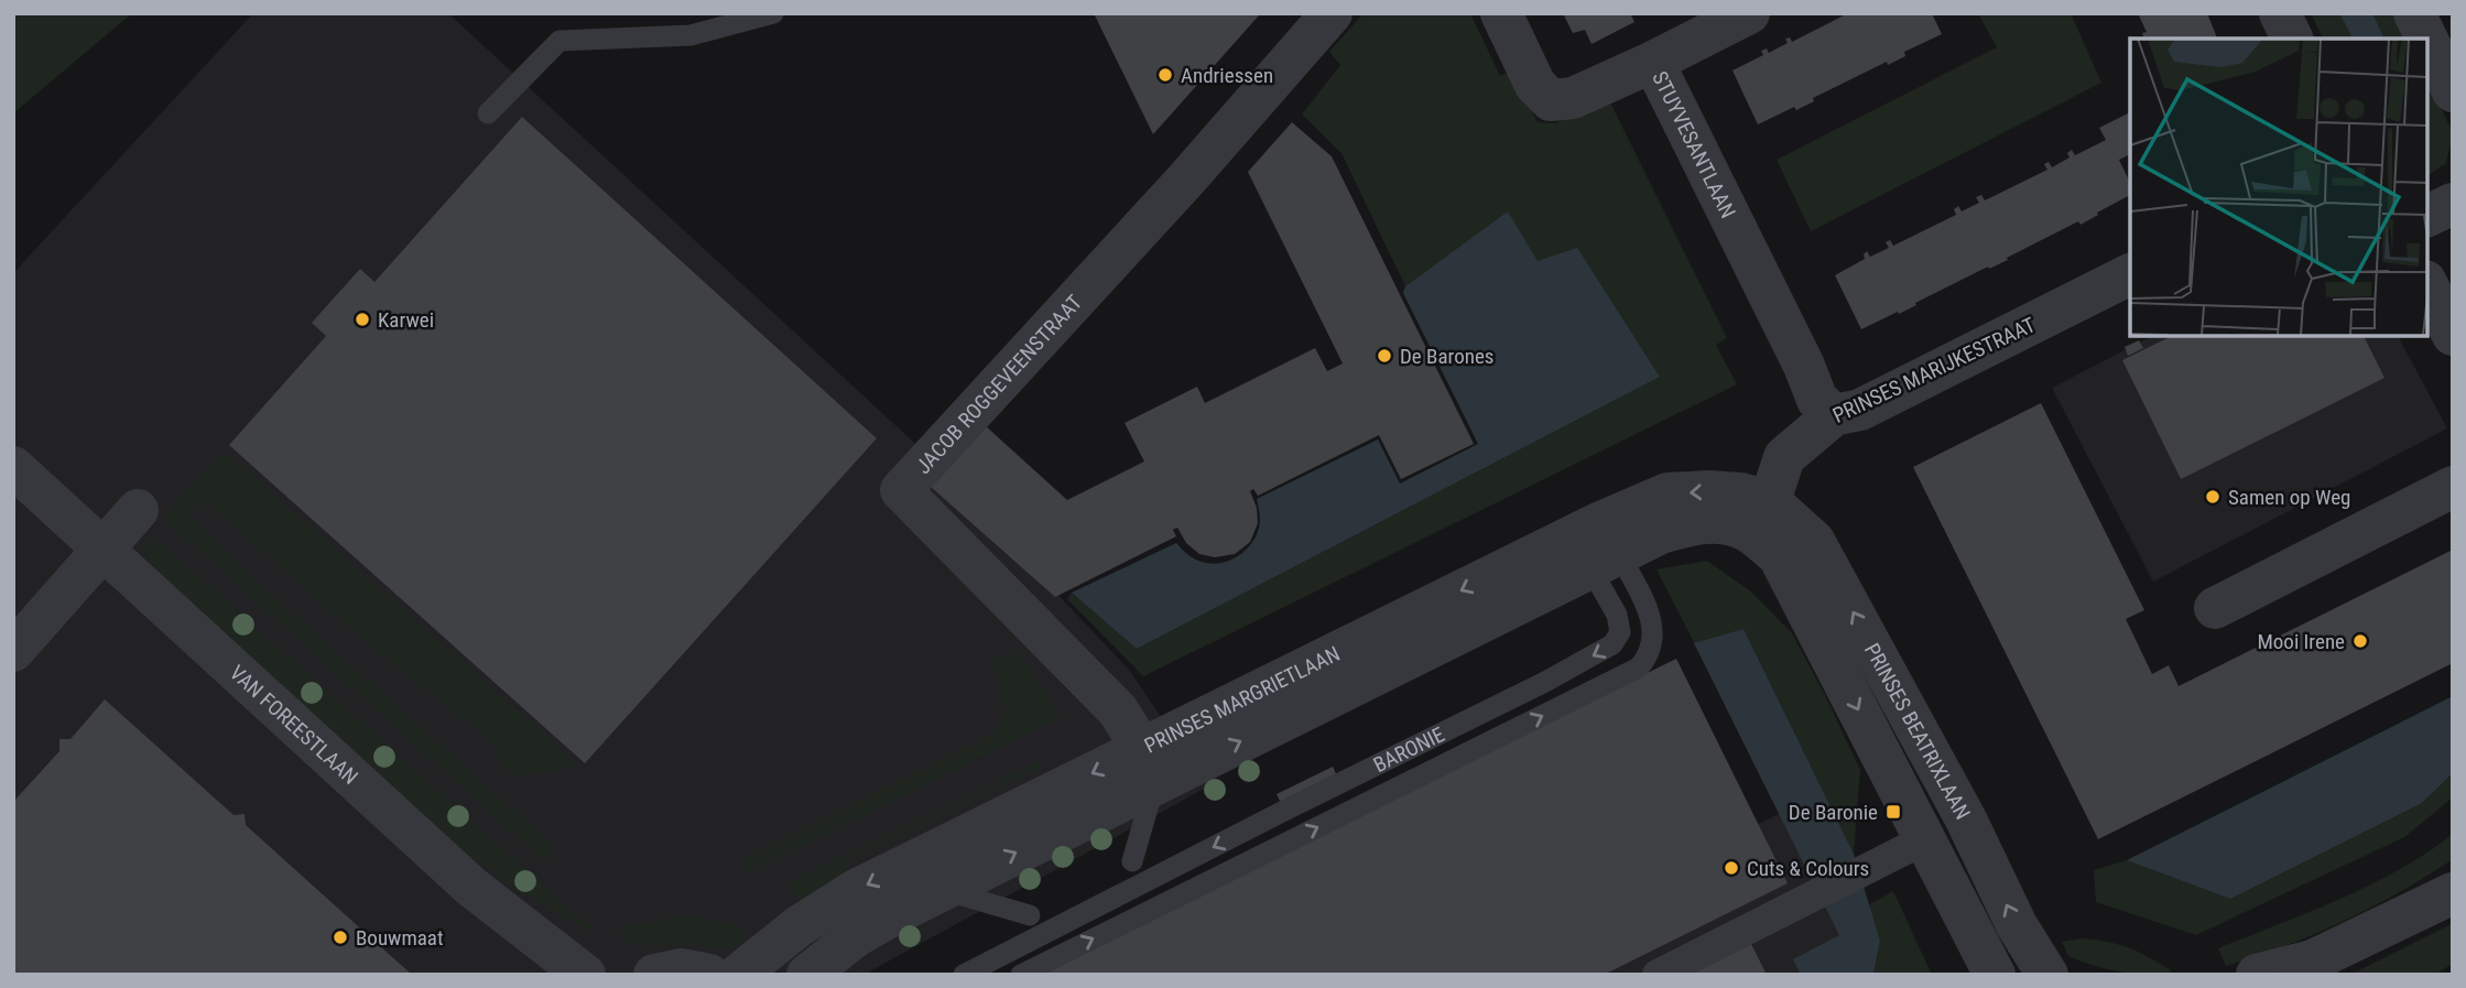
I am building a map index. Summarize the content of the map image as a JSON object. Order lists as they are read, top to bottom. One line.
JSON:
{"streets":{"street":["STUYVESANTLAAN","PRINSES MARIJKESTRAAT","JACOB ROGGEVEENSTRAAT","PRINSES MARGRIETLAAN","VAN FOREESTLAAN","PRINSES BEATRIXLAAN"],"lane":["BARONIE"]},"crossings":[["STUYVESANTLAAN","PRINSES MARIJKESTRAAT"],["PRINSES MARIJKESTRAAT","PRINSES MARGRIETLAAN"],["PRINSES MARIJKESTRAAT","PRINSES BEATRIXLAAN"],["JACOB ROGGEVEENSTRAAT","PRINSES MARGRIETLAAN"],["PRINSES MARGRIETLAAN","PRINSES BEATRIXLAAN"],["PRINSES MARGRIETLAAN","BARONIE"]],"places":{"other":["Andriessen","Karwei","De Barones","Samen op Weg","Mooi Irene","Cuts & Colours","Bouwmaat"],"transit":["De Baronie"]}}
